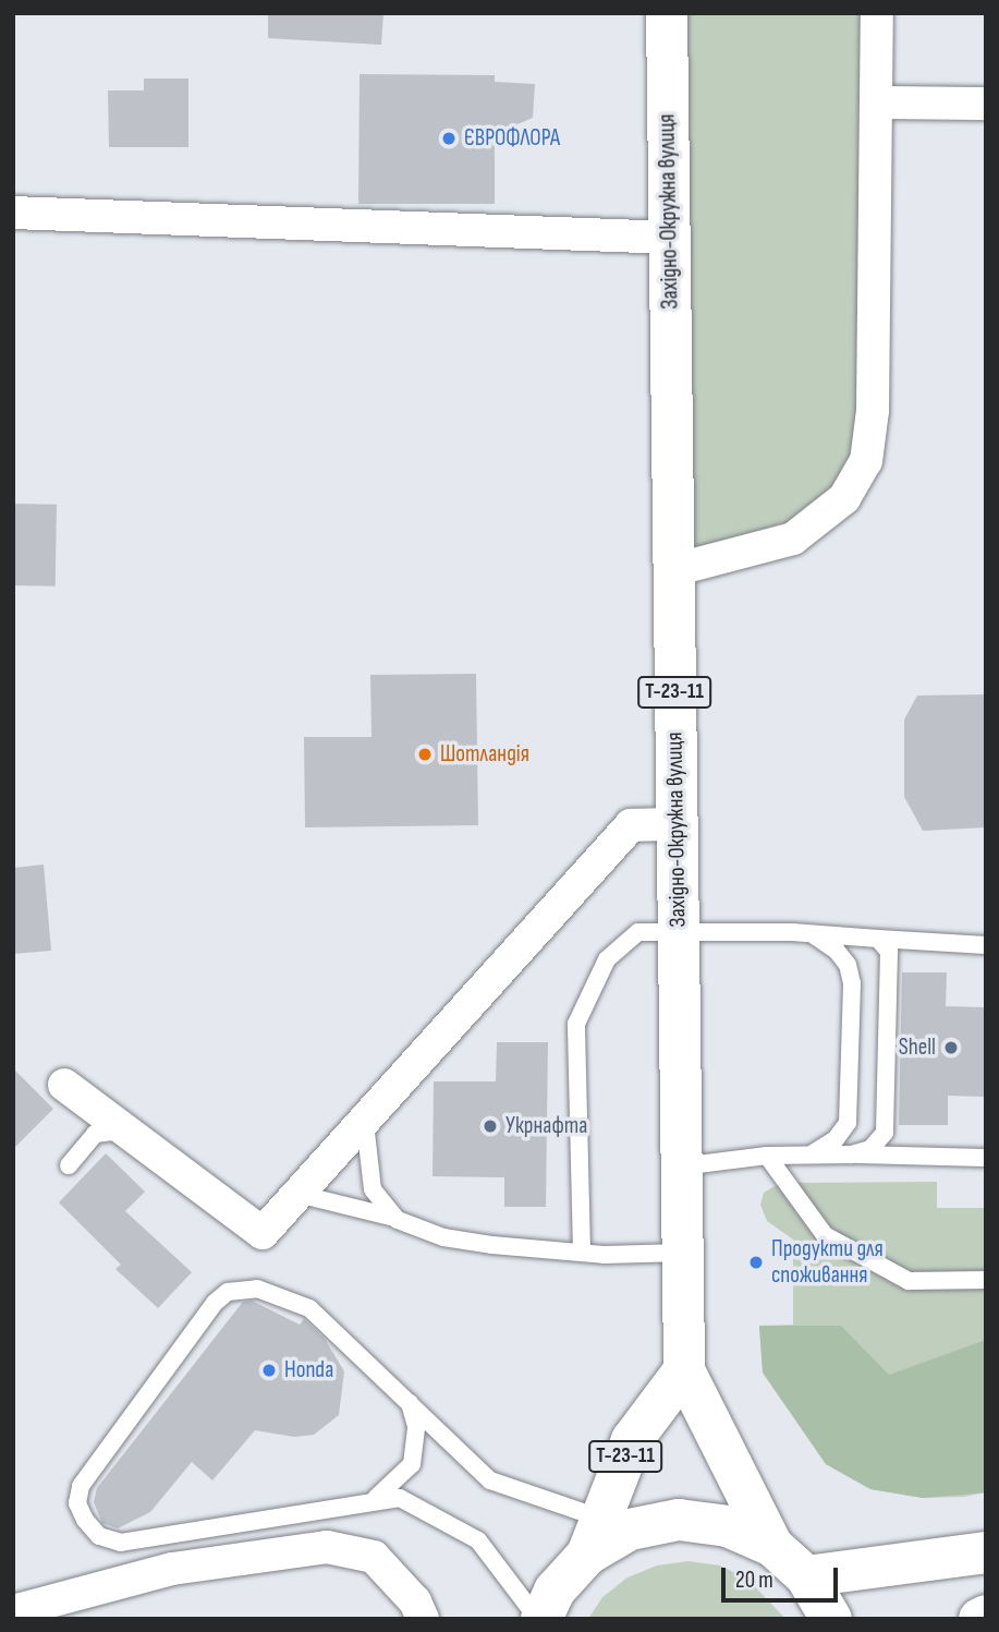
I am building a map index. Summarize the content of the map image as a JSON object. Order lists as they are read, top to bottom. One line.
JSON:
{"streets":{"main road":["Західно-Окружна вулиця","Т-23-11"]},"crossings":[["Західно-Окружна вулиця","Т-23-11"]],"places":["ЄВРОФЛОРА","Шотландія","Shell","Укрнафта","Продукти для споживання","Honda"],"scale_bar":"20 m"}
